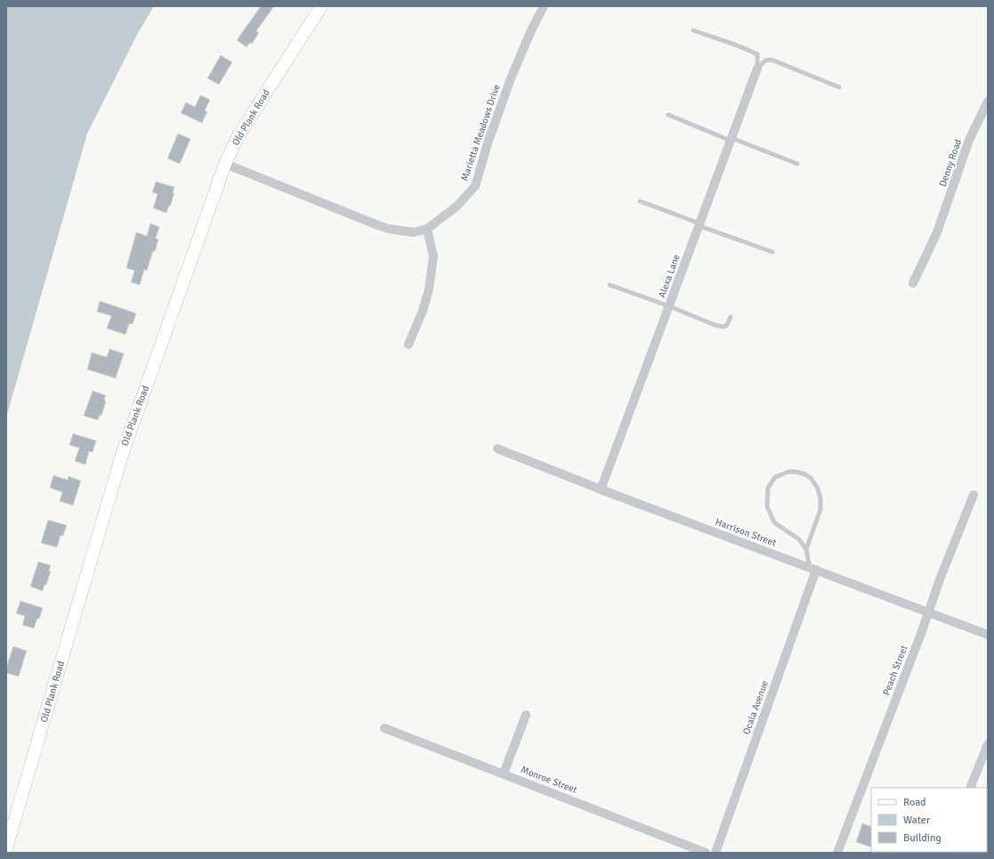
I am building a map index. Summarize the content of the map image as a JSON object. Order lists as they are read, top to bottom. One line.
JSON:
{"streets":{"street":["Old Plank Road","Marietta Meadows Drive","Denny Road","Alexa Lane","Harrison Street","Peach Street","Ocala Avenue","Monroe Street"]},"crossings":[["Old Plank Road","Marietta Meadows Drive"],["Alexa Lane","Harrison Street"],["Harrison Street","Peach Street"],["Harrison Street","Ocala Avenue"]],"legend":["Road","Water","Building"]}
